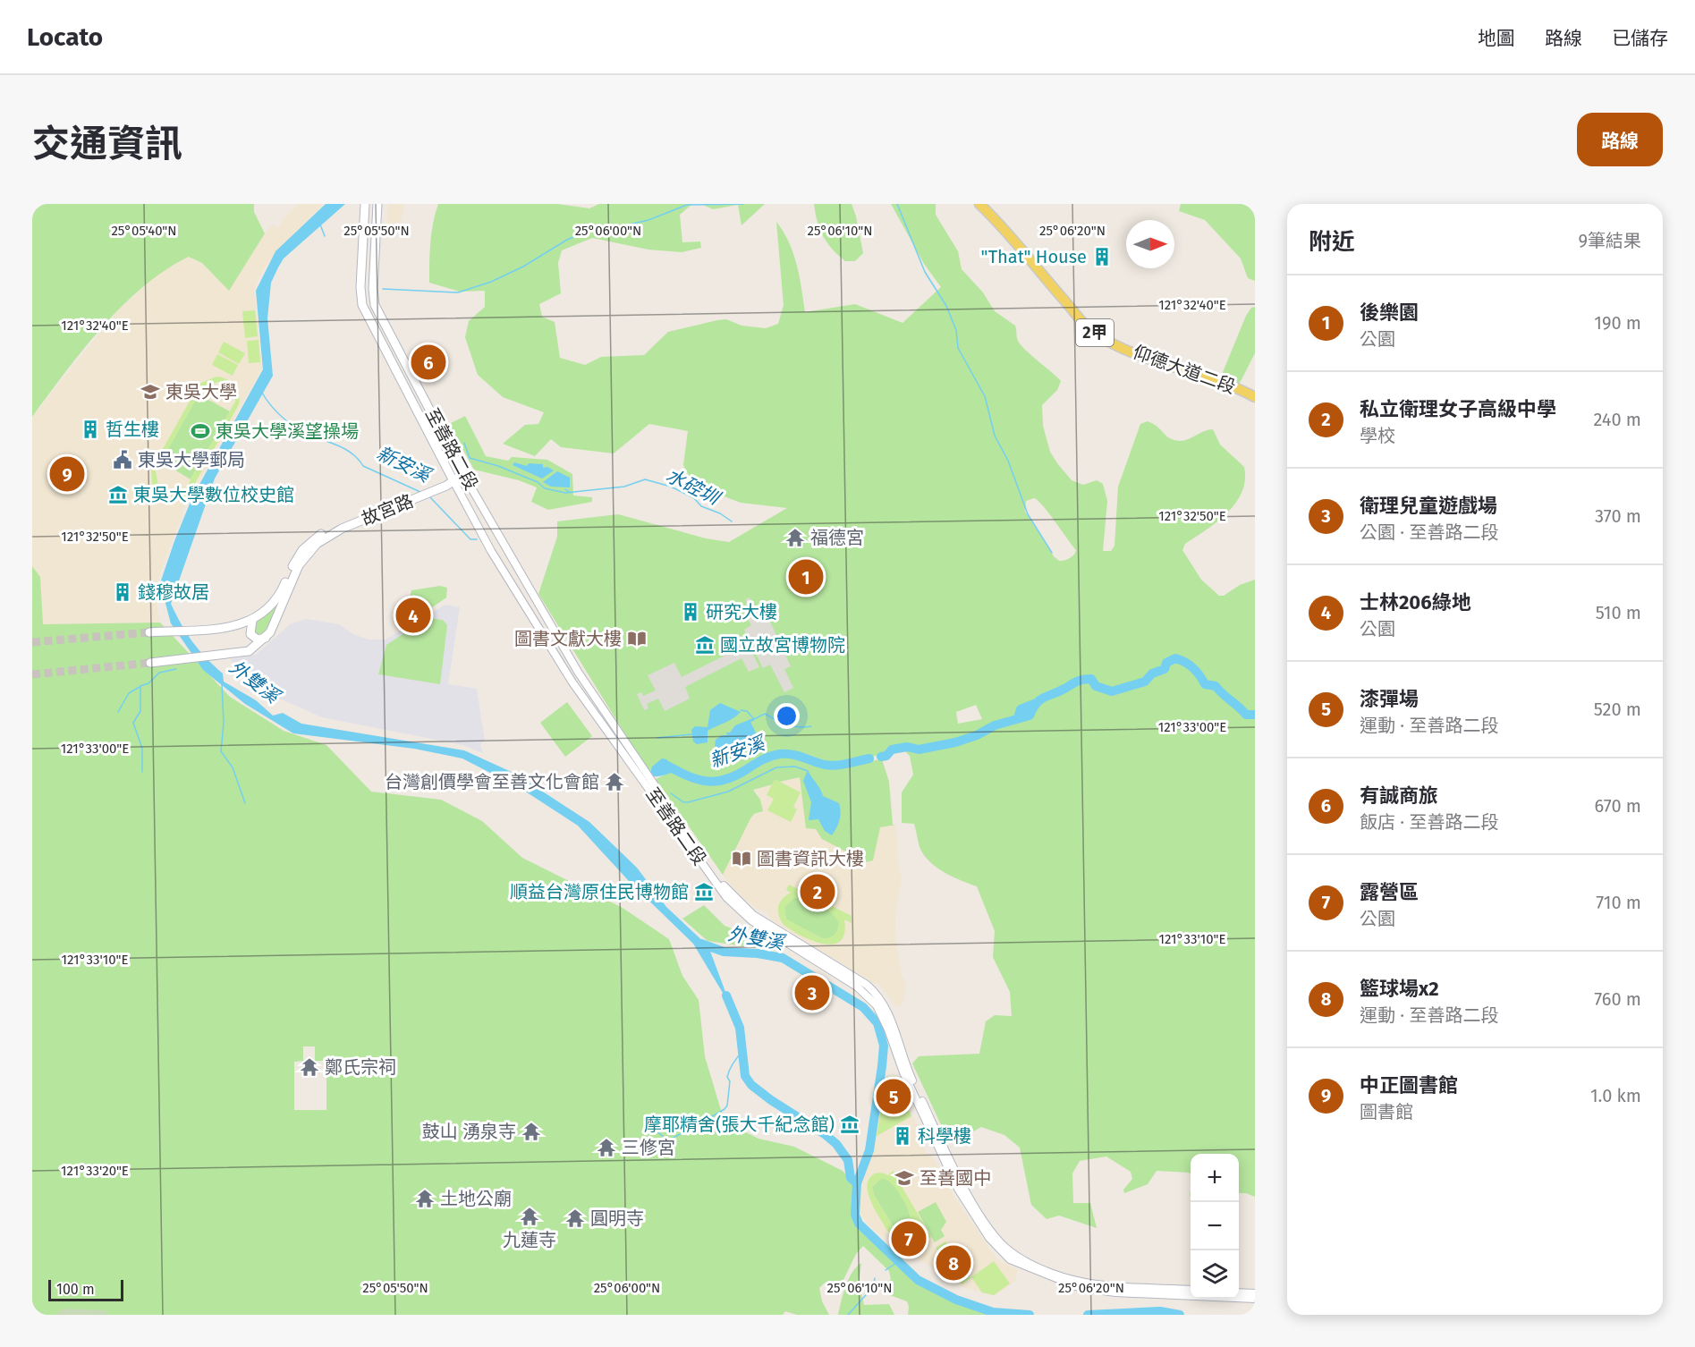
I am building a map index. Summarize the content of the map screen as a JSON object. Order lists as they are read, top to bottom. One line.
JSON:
{"streets":{"main road":["2甲","仰德大道二段","至善路二段","故宮路"]},"crossings":[["至善路二段","故宮路"]],"water":["新安溪","水硿圳","外雙溪"],"places":{"building":["\"That\" House","哲生樓","錢穆故居","研究大樓","科學樓"],"school or university":["東吳大學","至善國中"],"sports":["東吳大學溪望操場"],"public building":["東吳大學郵局"],"museum":["東吳大學數位校史館","國立故宮博物院","順益台灣原住民博物館","摩耶精舍(張大千紀念館)"],"temple":["福德宮","台灣創價學會至善文化會館","鄭氏宗祠","鼓山 湧泉寺","三修宮","土地公廟","九蓮寺","圓明寺"],"library":["圖書文獻大樓","圖書資訊大樓"]},"scale_bar":"100 m","north":"right","page":{"header":"Locato","nav":["地圖","路線","已儲存"],"title":"交通資訊","buttons":"路線","heading":["附近","9筆結果"],"list":[{"mark":"1","name":"後樂園","note":"公園","value":"190 m"},{"mark":"2","name":"私立衛理女子高級中學","note":"學校","value":"240 m"},{"mark":"3","name":"衛理兒童遊戲場","note":"公園 · 至善路二段","value":"370 m"},{"mark":"4","name":"士林206綠地","note":"公園","value":"510 m"},{"mark":"5","name":"漆彈場","note":"運動 · 至善路二段","value":"520 m"},{"mark":"6","name":"有誠商旅","note":"飯店 · 至善路二段","value":"670 m"},{"mark":"7","name":"露營區","note":"公園","value":"710 m"},{"mark":"8","name":"籃球場x2","note":"運動 · 至善路二段","value":"760 m"},{"mark":"9","name":"中正圖書館","note":"圖書館","value":"1.0 km"}],"pins":["6","9","1","4","2","3","5","7","8"],"map_buttons":["+","−"],"scale":"100 m"},"coordinates":["25°05'40\"N","25°05'50\"N","25°06'00\"N","25°06'10\"N","25°06'20\"N","121°32'40\"E","121°32'50\"E","121°33'00\"E","121°33'10\"E","121°33'20\"E"]}
